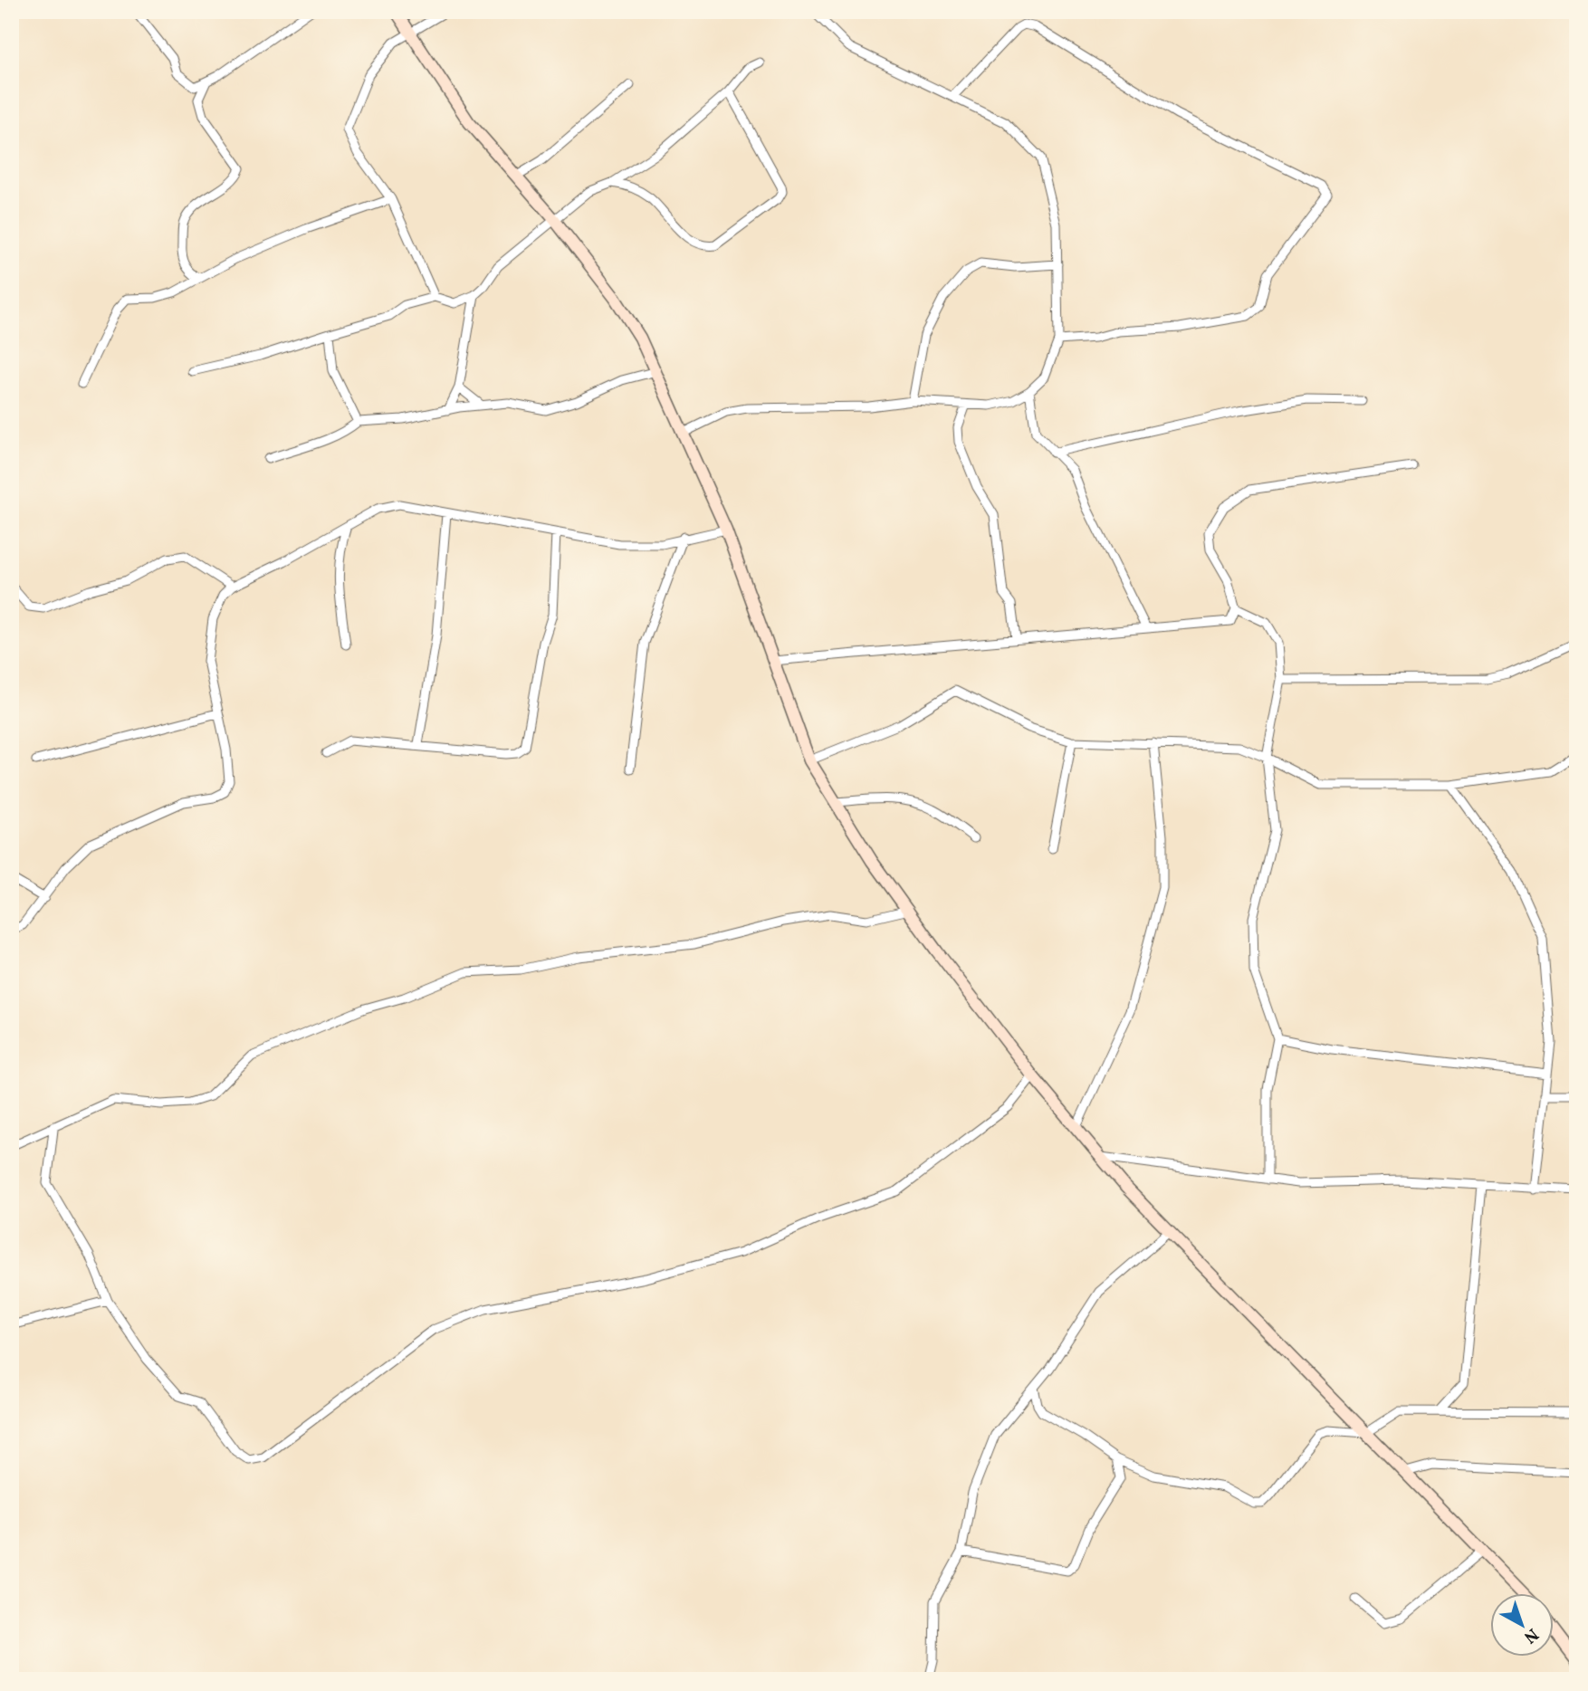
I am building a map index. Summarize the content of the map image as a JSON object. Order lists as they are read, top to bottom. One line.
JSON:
{"north":"bottom right"}
